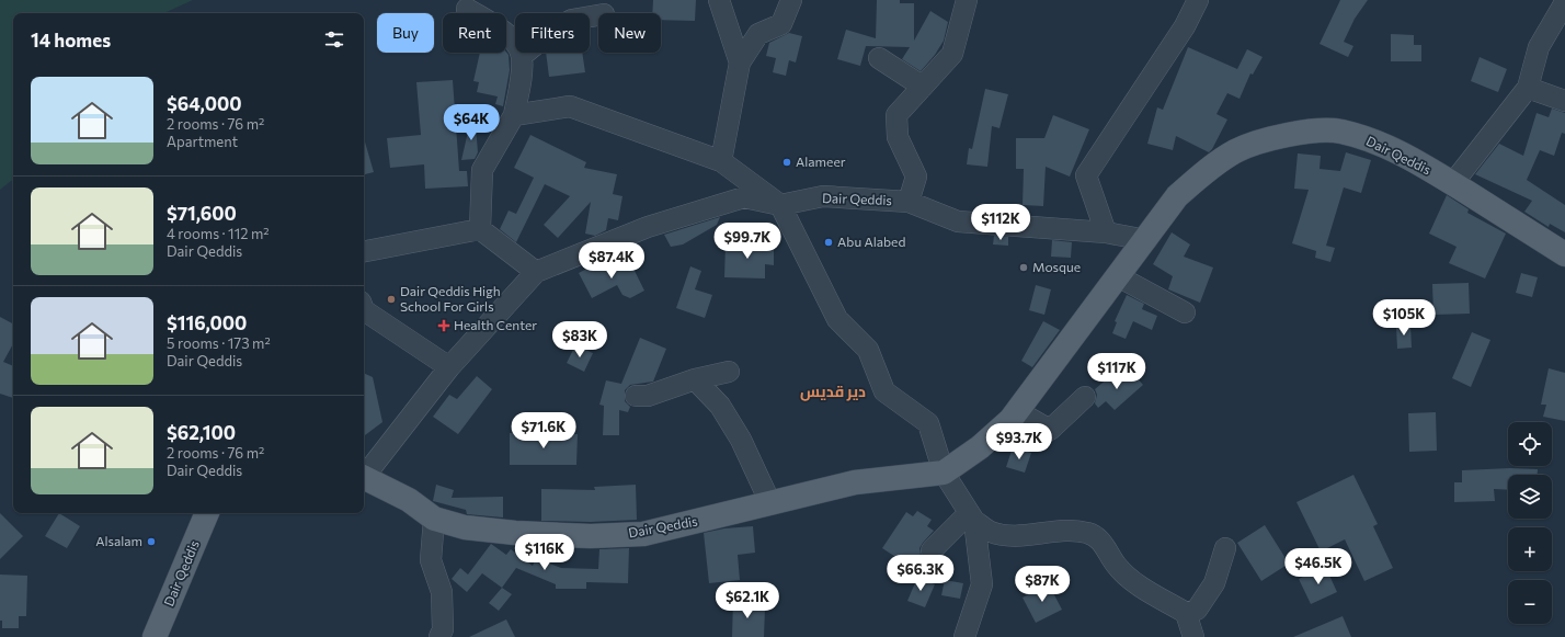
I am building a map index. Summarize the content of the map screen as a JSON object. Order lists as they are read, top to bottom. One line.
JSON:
{"streets":{"main road":["Dair Qeddis"]},"districts":["دير قديس"],"places":{"other":["Alameer","Abu Alabed","Mosque","Dair Qeddis High School For Girls","Alsalam"],"health":["Health Center"]},"page":{"chip":["Buy","Rent","Filters","New"],"heading":"14 homes","list":[{"name":"$64,000","note":"2 rooms · 76 m² · Apartment"},{"name":"$71,600","note":"4 rooms · 112 m² · Dair Qeddis"},{"name":"$116,000","note":"5 rooms · 173 m² · Dair Qeddis"},{"name":"$62,100","note":"2 rooms · 76 m² · Dair Qeddis"}],"price":["$64K","$112K","$99.7K","$87.4K","$105K","$83K","$117K","$71.6K","$93.7K","$116K","$46.5K","$66.3K","$87K","$62.1K"],"map_buttons":["+","−"]}}
